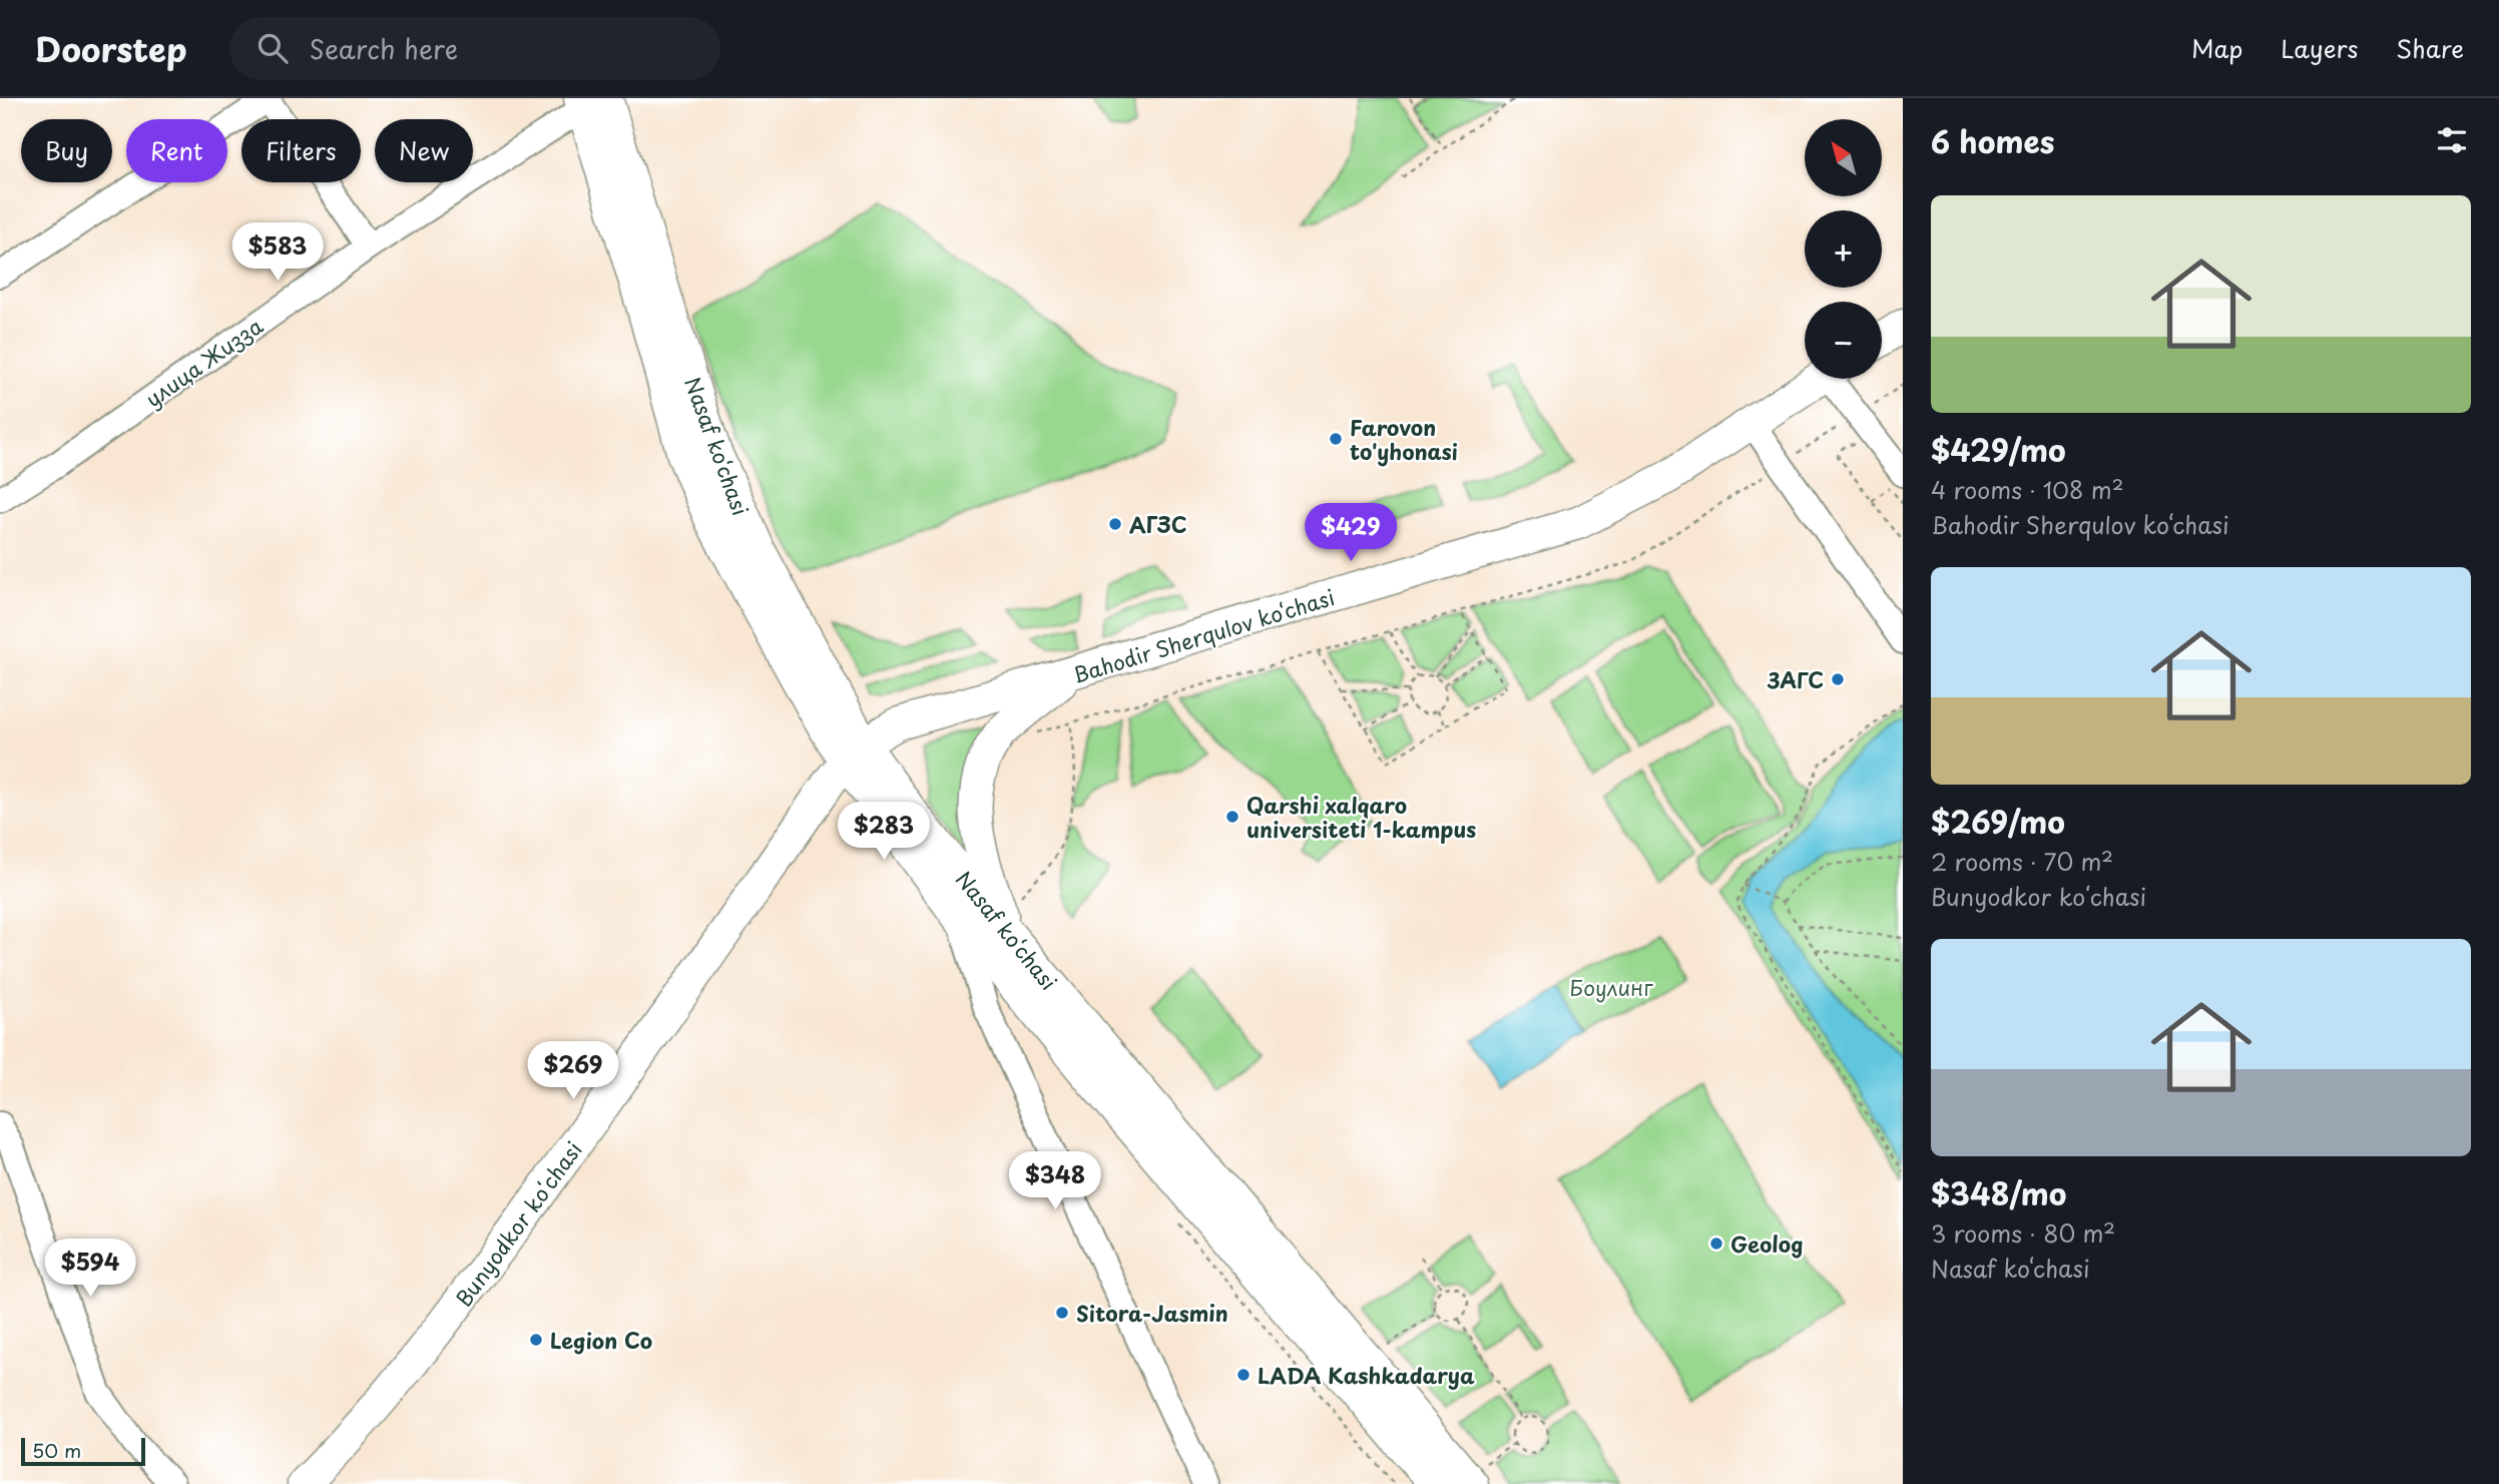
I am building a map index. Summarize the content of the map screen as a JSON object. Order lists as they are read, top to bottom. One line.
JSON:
{"streets":{"main road":["Nasaf ko‘chasi","Bahodir Sherqulov ko‘chasi","Bunyodkor koʻchasi"],"street":["улица Жизза"]},"crossings":[["улица Жизза","Nasaf ko‘chasi"],["Nasaf ko‘chasi","Bahodir Sherqulov ko‘chasi"],["Nasaf ko‘chasi","Bunyodkor koʻchasi"],["Bahodir Sherqulov ko‘chasi","Bunyodkor koʻchasi"]],"parks":["Боулинг"],"places":["Farovon to'yhonasi","АГЗС","ЗАГС","Qarshi xalqaro universiteti 1-kampus","Geolog","Sitora-Jasmin","Legion Co","LADA Kashkadarya"],"scale_bar":"50 m","north":"top left","page":{"header":"Doorstep","search":"Search here","nav":["Map","Layers","Share"],"heading":"6 homes","map_buttons":["+","−"],"chip":["Buy","Rent","Filters","New"],"list":[{"name":"$429/mo","note":"4 rooms · 108 m² · Bahodir Sherqulov ko‘chasi"},{"name":"$269/mo","note":"2 rooms · 70 m² · Bunyodkor koʻchasi"},{"name":"$348/mo","note":"3 rooms · 80 m² · Nasaf ko‘chasi"}],"price":["$583","$429","$283","$269","$348","$594"],"scale":"50 m"}}
